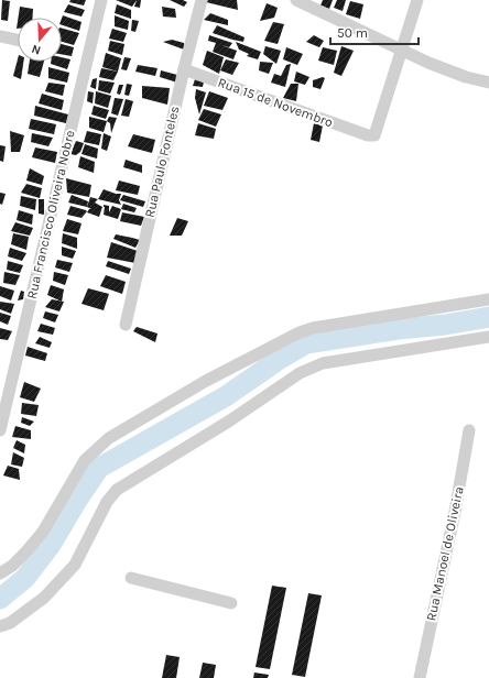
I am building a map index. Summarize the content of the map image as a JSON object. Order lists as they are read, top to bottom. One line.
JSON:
{"streets":{"street":["Rua 15 de Novembro","Rua Paulo Fonteles","Rua Francisco Oliveira Nobre","Rua Manoel de Oliveira"]},"crossings":[["Rua 15 de Novembro","Rua Paulo Fonteles"]],"scale_bar":"50 m","north":"bottom"}
